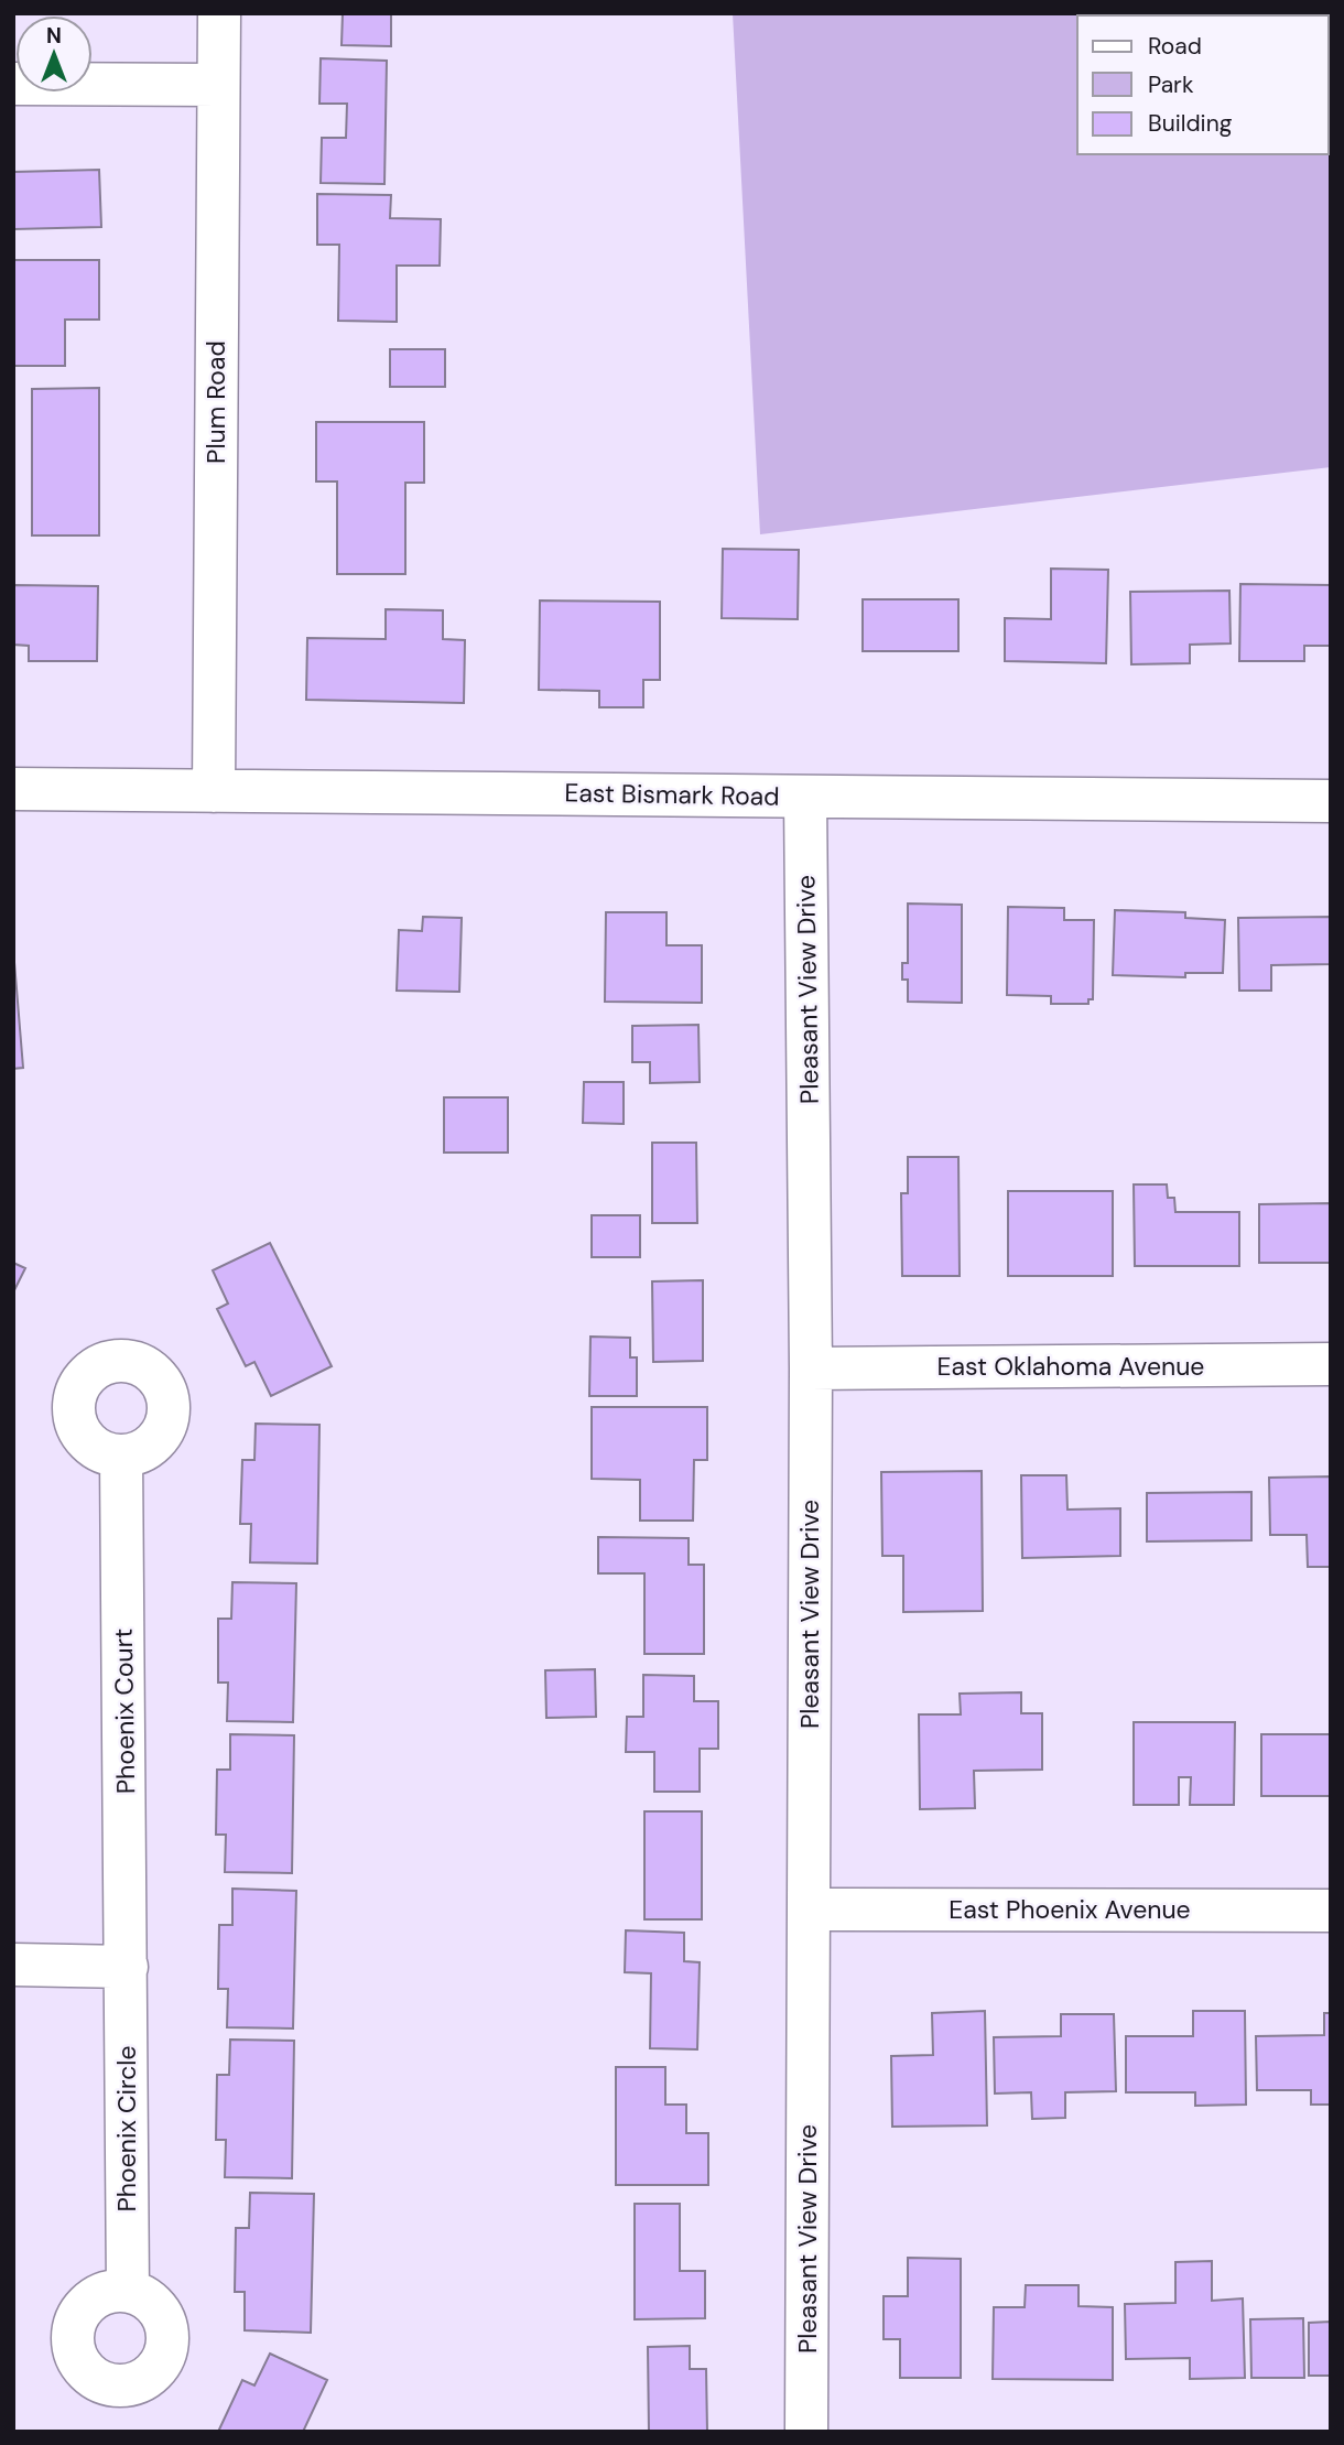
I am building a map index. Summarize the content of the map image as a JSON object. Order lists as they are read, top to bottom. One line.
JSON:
{"streets":{"street":["Plum Road","East Bismark Road","Pleasant View Drive","East Oklahoma Avenue","Phoenix Court","East Phoenix Avenue","Phoenix Circle"]},"crossings":[["Plum Road","East Bismark Road"],["East Bismark Road","Pleasant View Drive"],["Pleasant View Drive","East Oklahoma Avenue"],["Pleasant View Drive","East Phoenix Avenue"],["Phoenix Court","Phoenix Circle"]],"legend":["Road","Park","Building"],"north":"top"}
